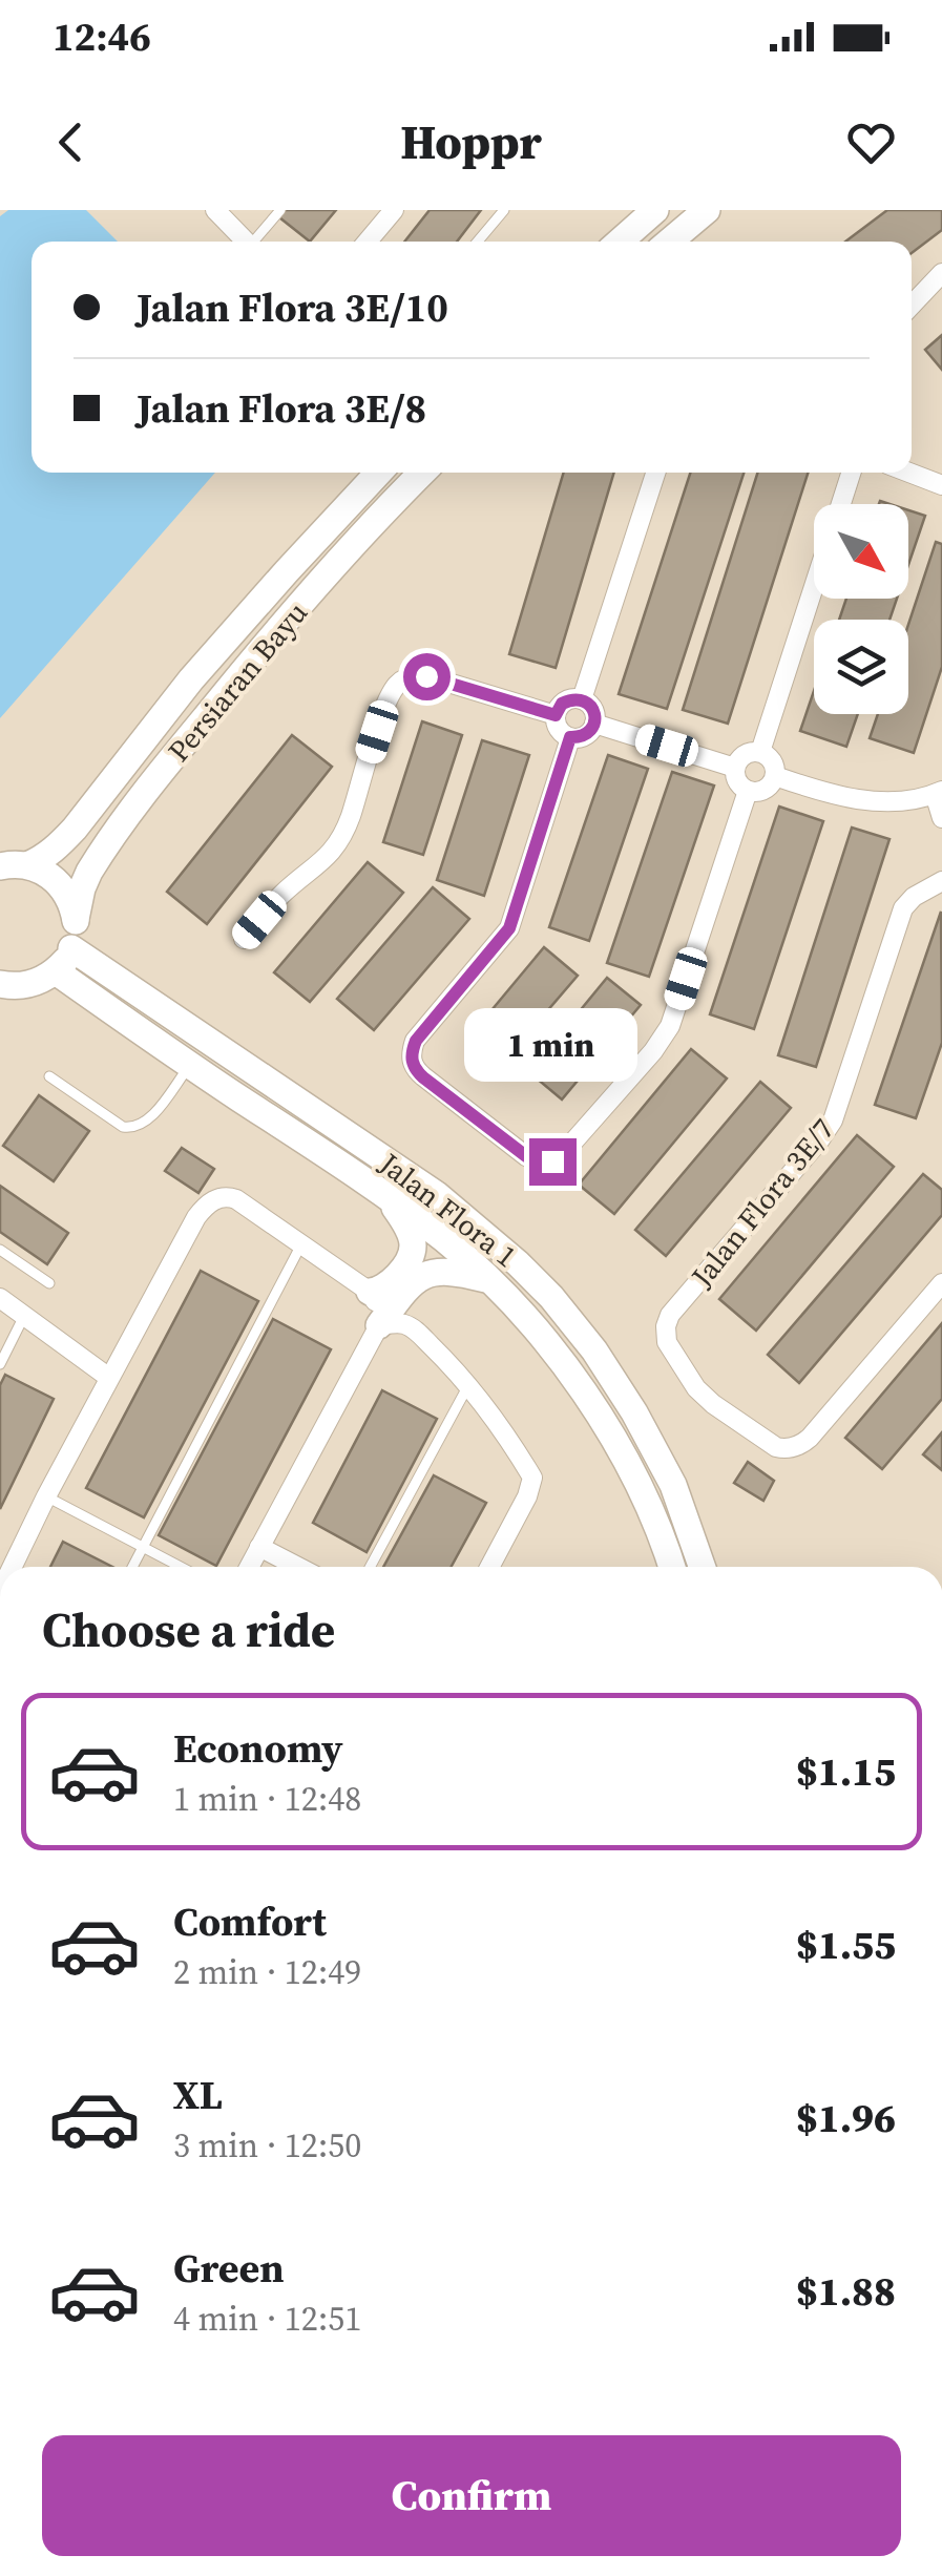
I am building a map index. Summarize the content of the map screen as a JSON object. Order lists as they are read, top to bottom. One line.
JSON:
{"streets":{"street":["Persiaran Bayu","Jalan Flora 3E/7","Jalan Flora 1"]},"crossings":[["Persiaran Bayu","Jalan Flora 1"]],"north":"bottom right","page":{"status":"12:46","header":"Hoppr","banner":["Jalan Flora 3E/10","Jalan Flora 3E/8"],"bubble":"1 min","heading":"Choose a ride","list":[{"name":"Economy","note":"1 min · 12:48","value":"$1.15"},{"name":"Comfort","note":"2 min · 12:49","value":"$1.55"},{"name":"XL","note":"3 min · 12:50","value":"$1.96"},{"name":"Green","note":"4 min · 12:51","value":"$1.88"}],"buttons":"Confirm"}}
